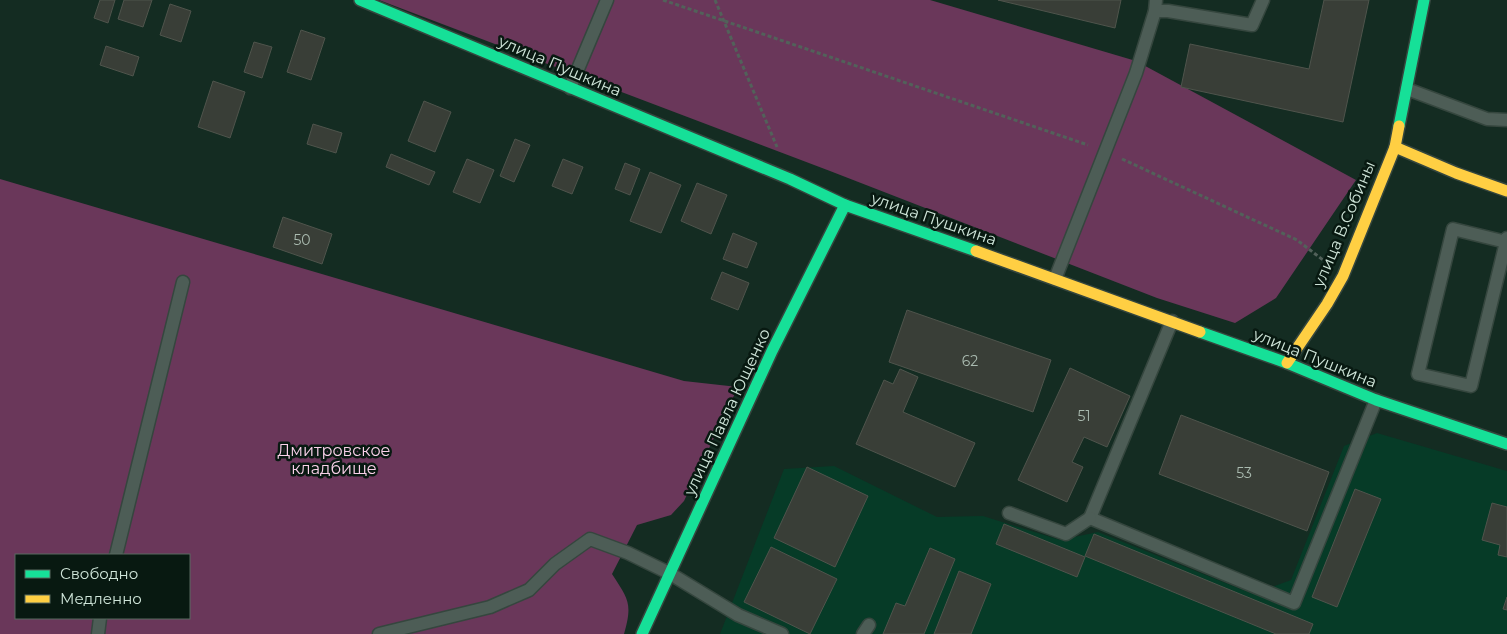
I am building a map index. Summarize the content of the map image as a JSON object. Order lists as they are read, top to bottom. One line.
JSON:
{"streets":{"street":["улица Пушкина","улица В.Собины","улица Павла Ющенко"]},"crossings":[["улица Пушкина","улица В.Собины"],["улица Пушкина","улица Павла Ющенко"]],"parks":["Дмитровское кладбище"],"house_numbers":["50","62","51","53"],"legend":["Свободно","Медленно"]}
